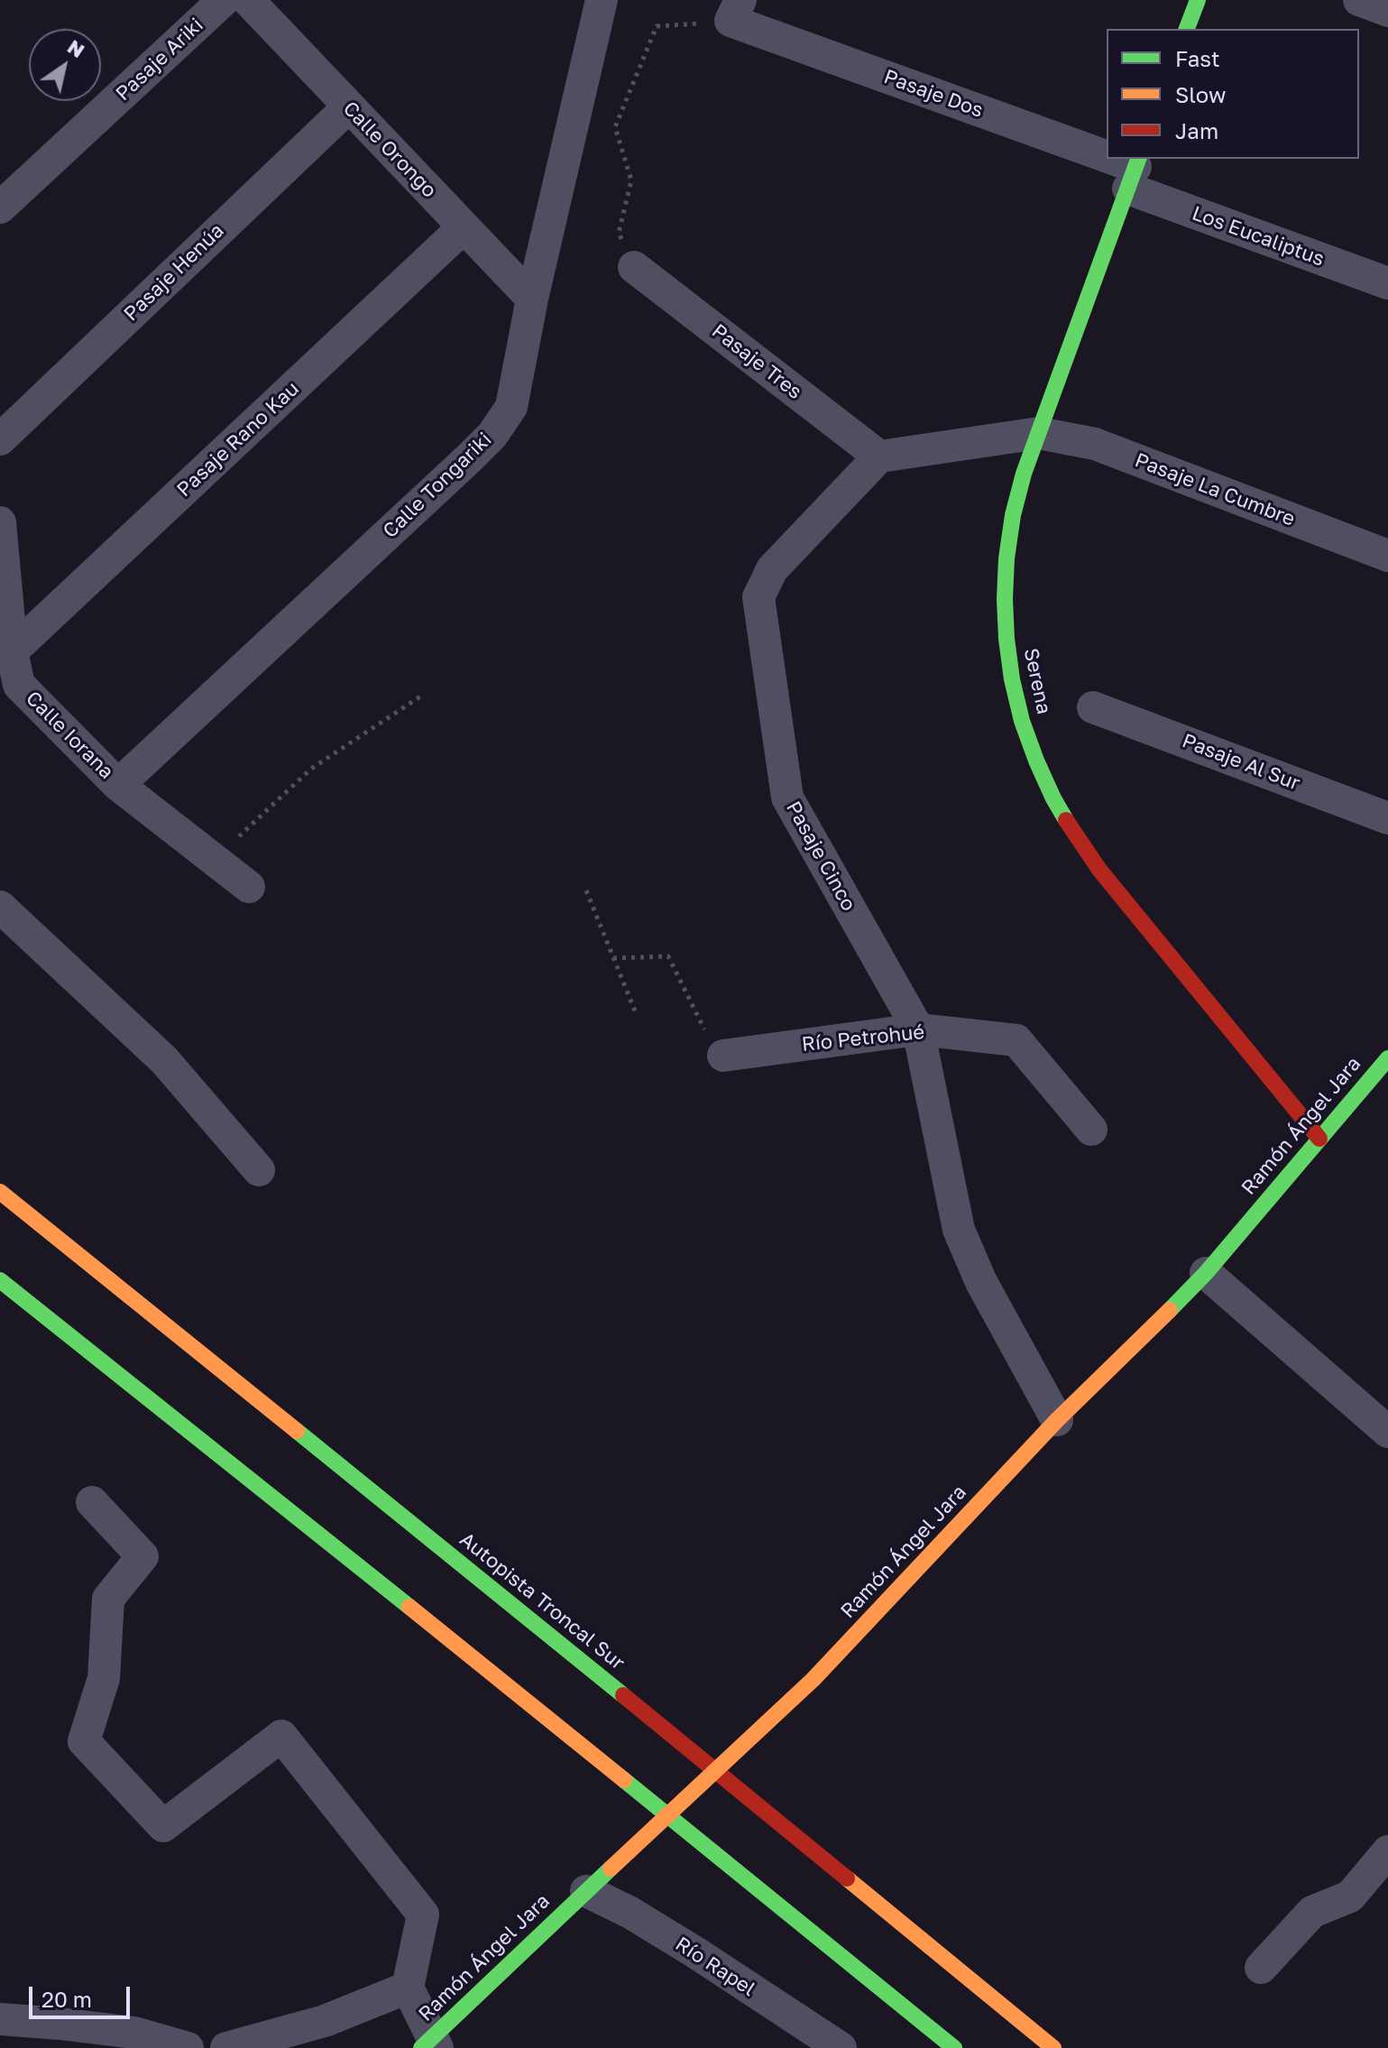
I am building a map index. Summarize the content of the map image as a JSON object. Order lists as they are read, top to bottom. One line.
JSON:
{"streets":{"main road":["Serena","Ramón Ángel Jara","Autopista Troncal Sur"],"street":["Pasaje Ariki","Pasaje Dos","Calle Orongo","Los Eucaliptus","Pasaje Henúa","Pasaje Tres","Pasaje Rano Kau","Calle Tongariki","Pasaje La Cumbre","Calle Iorana","Pasaje Al Sur","Pasaje Cinco","Río Petrohué","Río Rapel"]},"crossings":[["Pasaje Dos","Los Eucaliptus"],["Pasaje Dos","Serena"],["Calle Orongo","Pasaje Henúa"],["Calle Orongo","Pasaje Rano Kau"],["Calle Orongo","Calle Tongariki"],["Los Eucaliptus","Serena"],["Pasaje Tres","Pasaje Cinco"],["Pasaje Rano Kau","Calle Iorana"],["Calle Tongariki","Calle Iorana"],["Pasaje La Cumbre","Serena"],["Serena","Ramón Ángel Jara"],["Pasaje Cinco","Río Petrohué"],["Pasaje Cinco","Ramón Ángel Jara"],["Ramón Ángel Jara","Río Rapel"]],"legend":["Fast","Slow","Jam"],"scale_bar":"20 m","north":"top right"}
